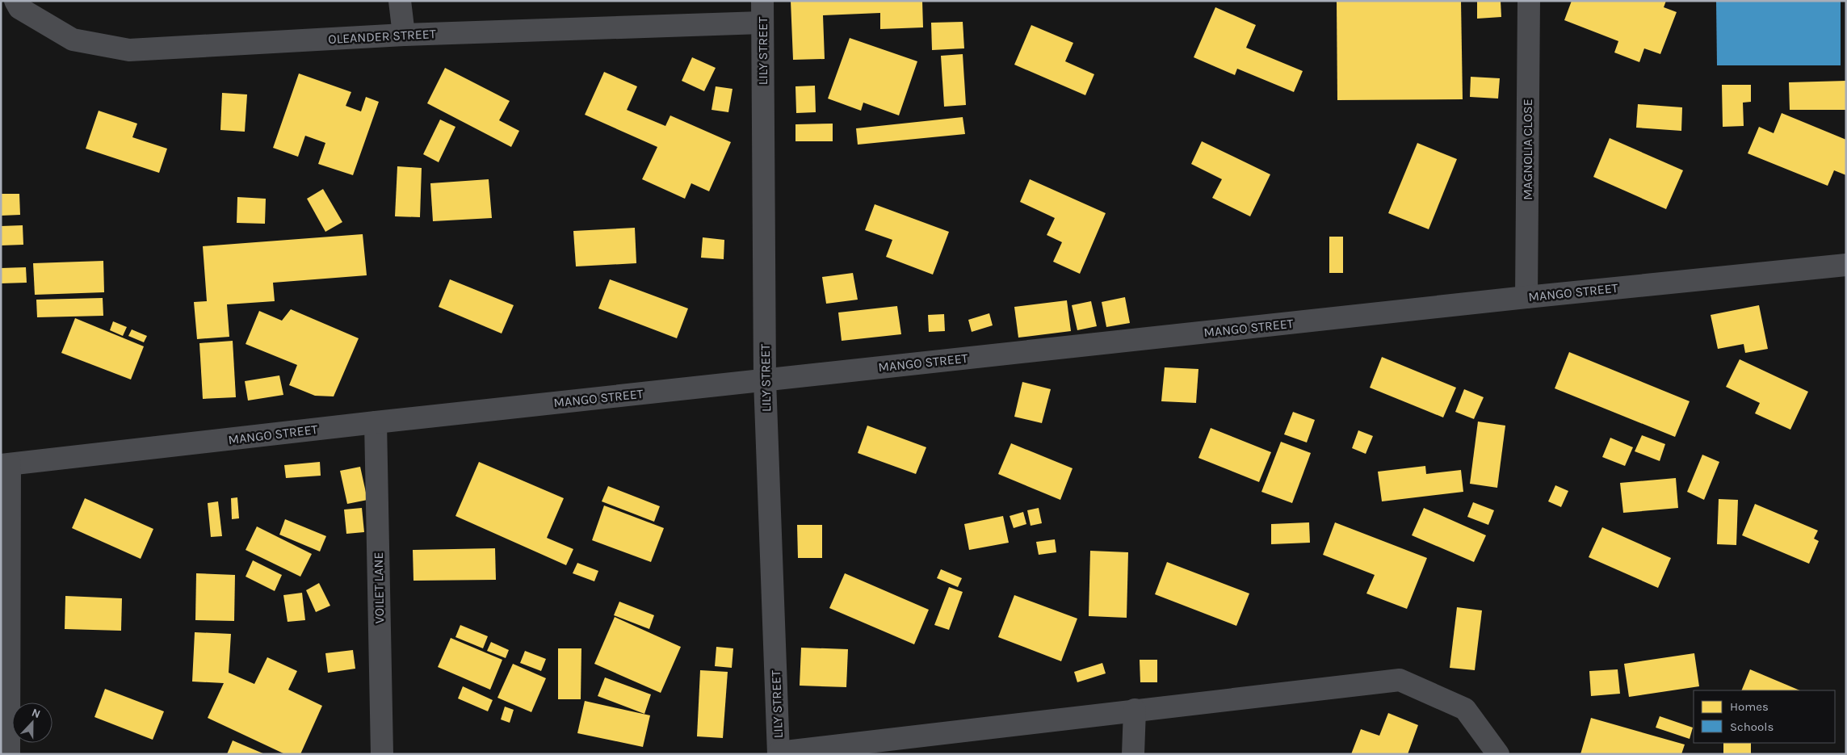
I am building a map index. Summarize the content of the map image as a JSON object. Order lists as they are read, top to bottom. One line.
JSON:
{"streets":{"street":["OLEANDER STREET","LILY STREET","MAGNOLIA CLOSE","MANGO STREET","VOILET LANE"]},"crossings":[["OLEANDER STREET","LILY STREET"],["LILY STREET","MANGO STREET"],["MAGNOLIA CLOSE","MANGO STREET"],["MANGO STREET","VOILET LANE"]],"legend":["Homes","Schools"],"north":"top"}
